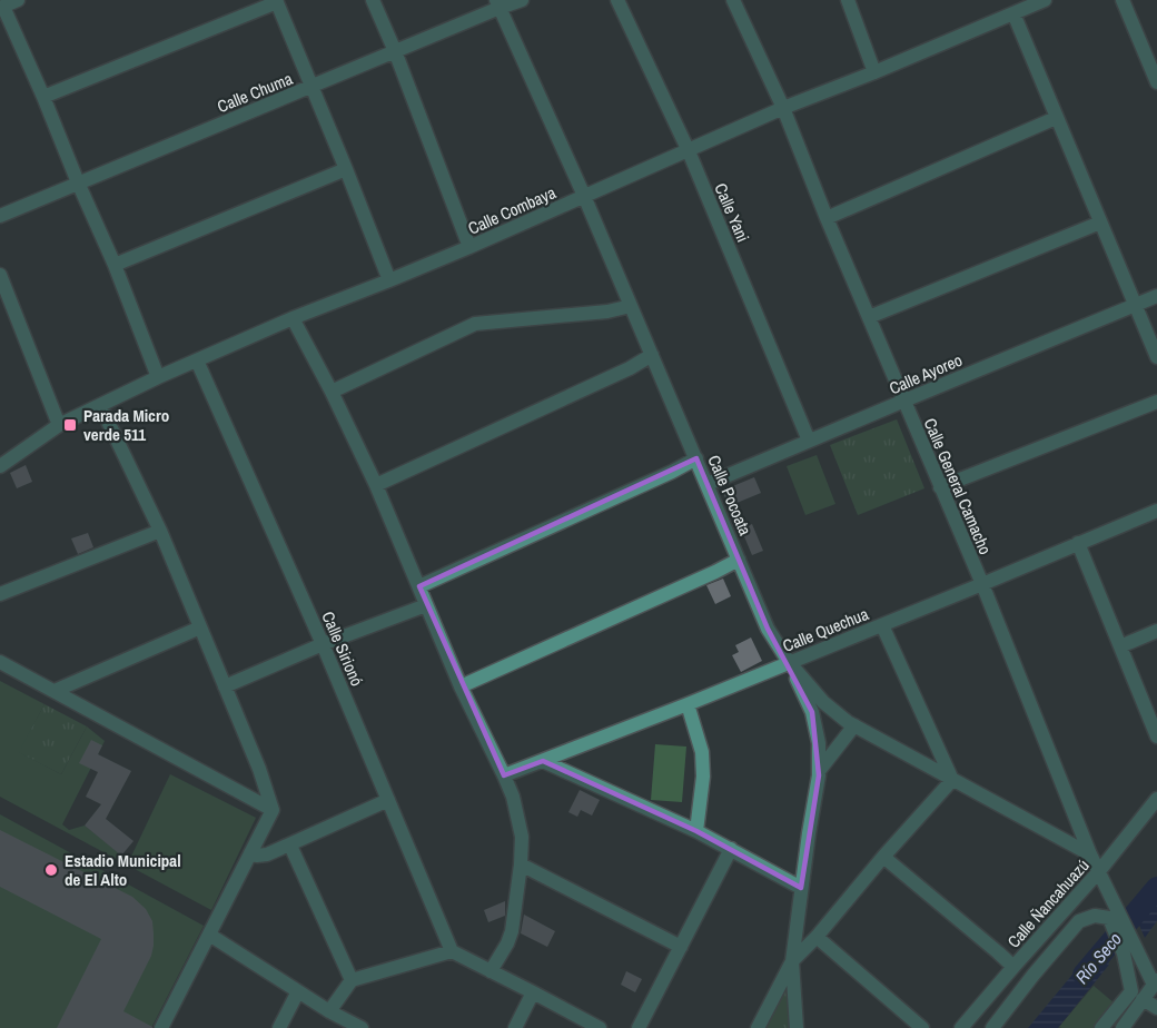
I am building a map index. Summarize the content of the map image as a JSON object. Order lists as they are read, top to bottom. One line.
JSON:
{"streets":{"street":["Calle Chuma","Calle Combaya","Calle Yani","Calle Ayoreo","Calle General Camacho","Calle Pocoata","Calle Quechua","Calle Sirionó","Calle Ñancahuazú"]},"crossings":[["Calle Chuma","Calle Pocoata"],["Calle Combaya","Calle Yani"],["Calle Combaya","Calle General Camacho"],["Calle Combaya","Calle Pocoata"],["Calle Combaya","Calle Sirionó"],["Calle Yani","Calle Ayoreo"],["Calle Ayoreo","Calle General Camacho"],["Calle Ayoreo","Calle Pocoata"],["Calle General Camacho","Calle Pocoata"],["Calle General Camacho","Calle Quechua"],["Calle General Camacho","Calle Ñancahuazú"],["Calle Pocoata","Calle Quechua"]],"water":["Río Seco"],"places":{"transit":["Parada Micro verde 511"],"other":["Estadio Municipal de El Alto"]}}
